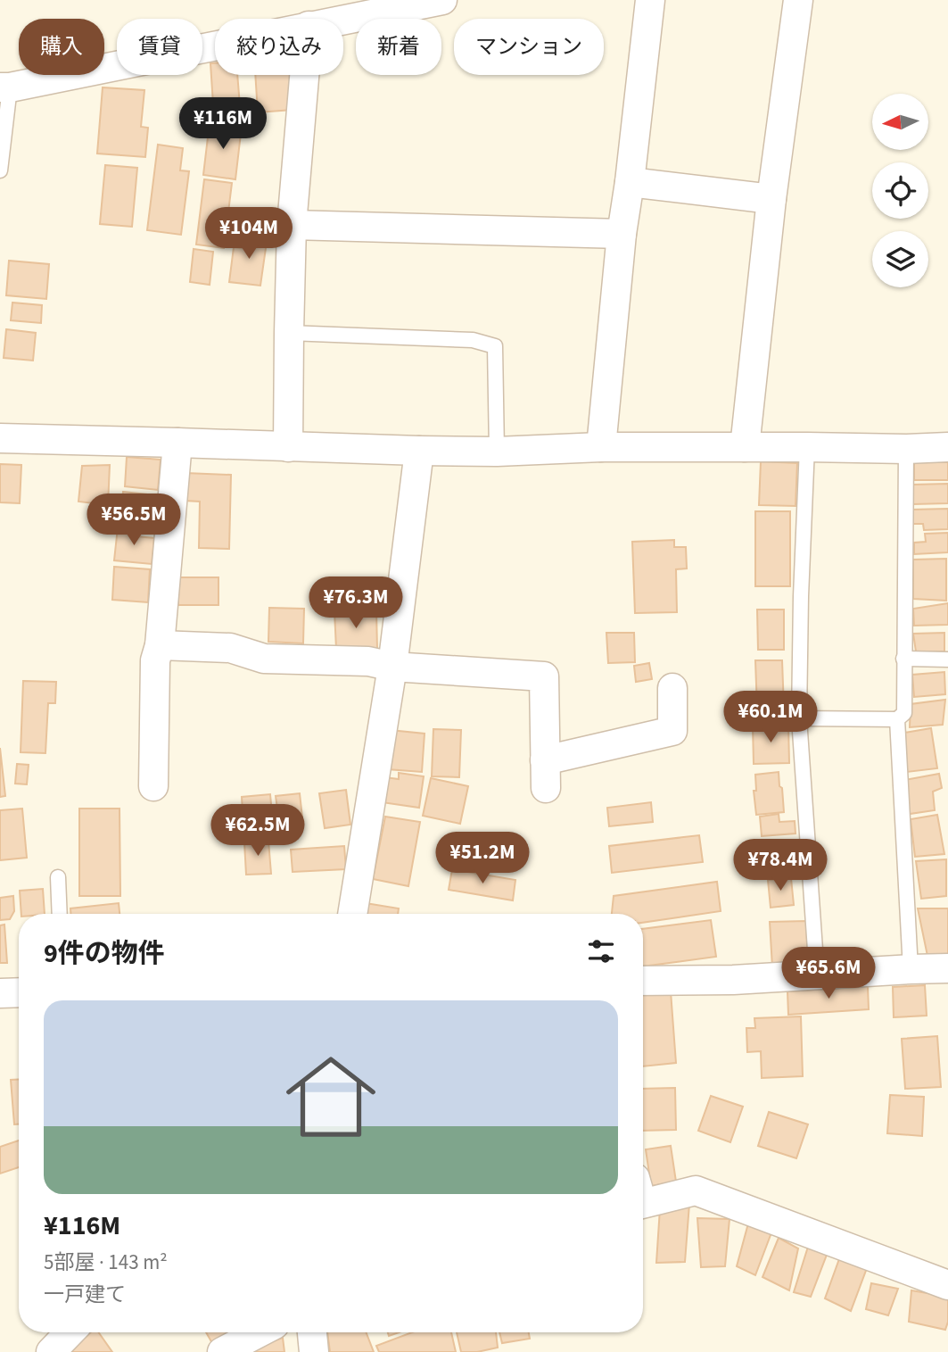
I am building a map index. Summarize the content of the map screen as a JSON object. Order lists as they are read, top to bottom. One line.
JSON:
{"north":"left","page":{"chip":["購入","賃貸","絞り込み","新着","マンション"],"price":["¥116M","¥104M","¥56.5M","¥76.3M","¥60.1M","¥62.5M","¥51.2M","¥78.4M","¥65.6M"],"heading":"9件の物件","list":[{"name":"¥116M","note":"5部屋 · 143 m² · 一戸建て"}]}}
